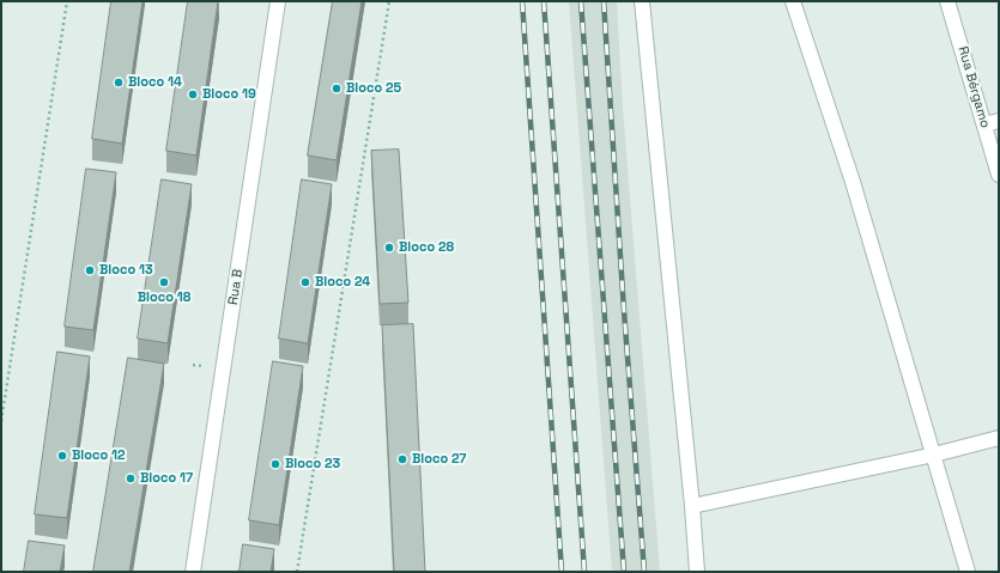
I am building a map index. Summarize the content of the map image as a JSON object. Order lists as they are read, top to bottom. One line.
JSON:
{"streets":{"street":["Rua Bérgamo","Rua B"]},"places":["Bloco 14","Bloco 25","Bloco 19","Bloco 28","Bloco 13","Bloco 18","Bloco 24","Bloco 12","Bloco 27","Bloco 23","Bloco 17"]}
